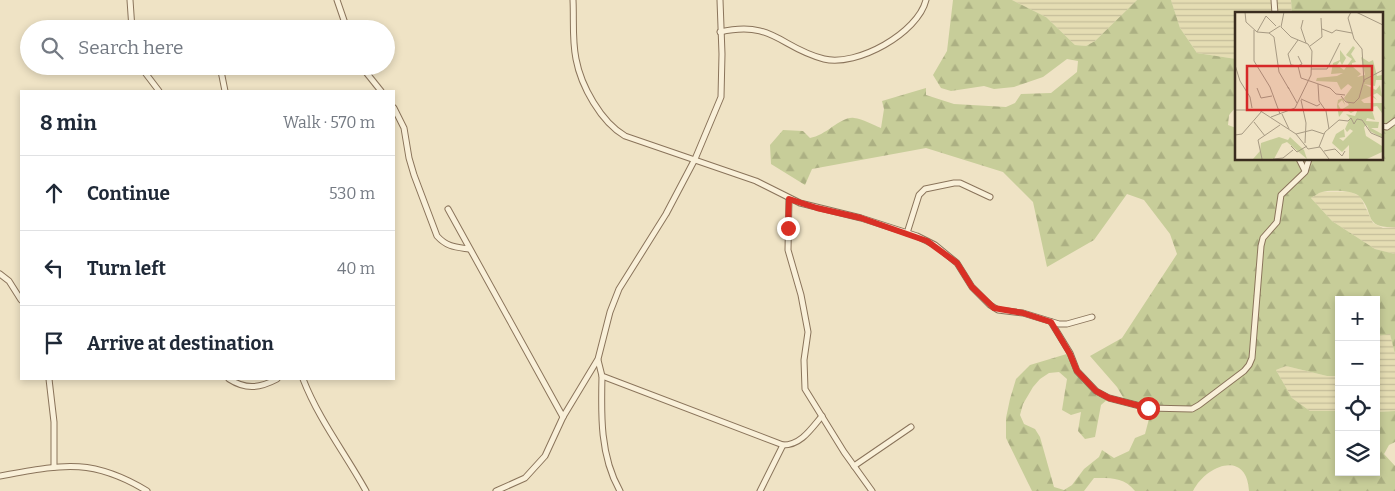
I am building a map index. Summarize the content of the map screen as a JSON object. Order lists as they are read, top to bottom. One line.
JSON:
{"page":{"search":"Search here","heading":["8 min","Walk · 570 m"],"list":[["Continue","530 m"],["Turn left","40 m"],"Arrive at destination"],"map_buttons":["+","−"]}}
